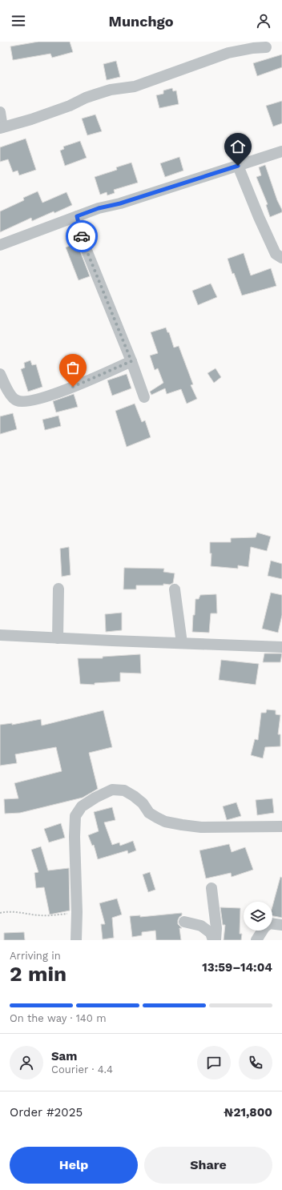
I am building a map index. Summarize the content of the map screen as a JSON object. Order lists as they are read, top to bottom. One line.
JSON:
{"page":{"header":"Munchgo","heading":["2 min","Arriving in","13:59–14:04"],"panel":["Sam","Courier · 4.4","Order #2025","₦21,800"],"bar":"On the way · 140 m","buttons":["Help","Share"]}}
